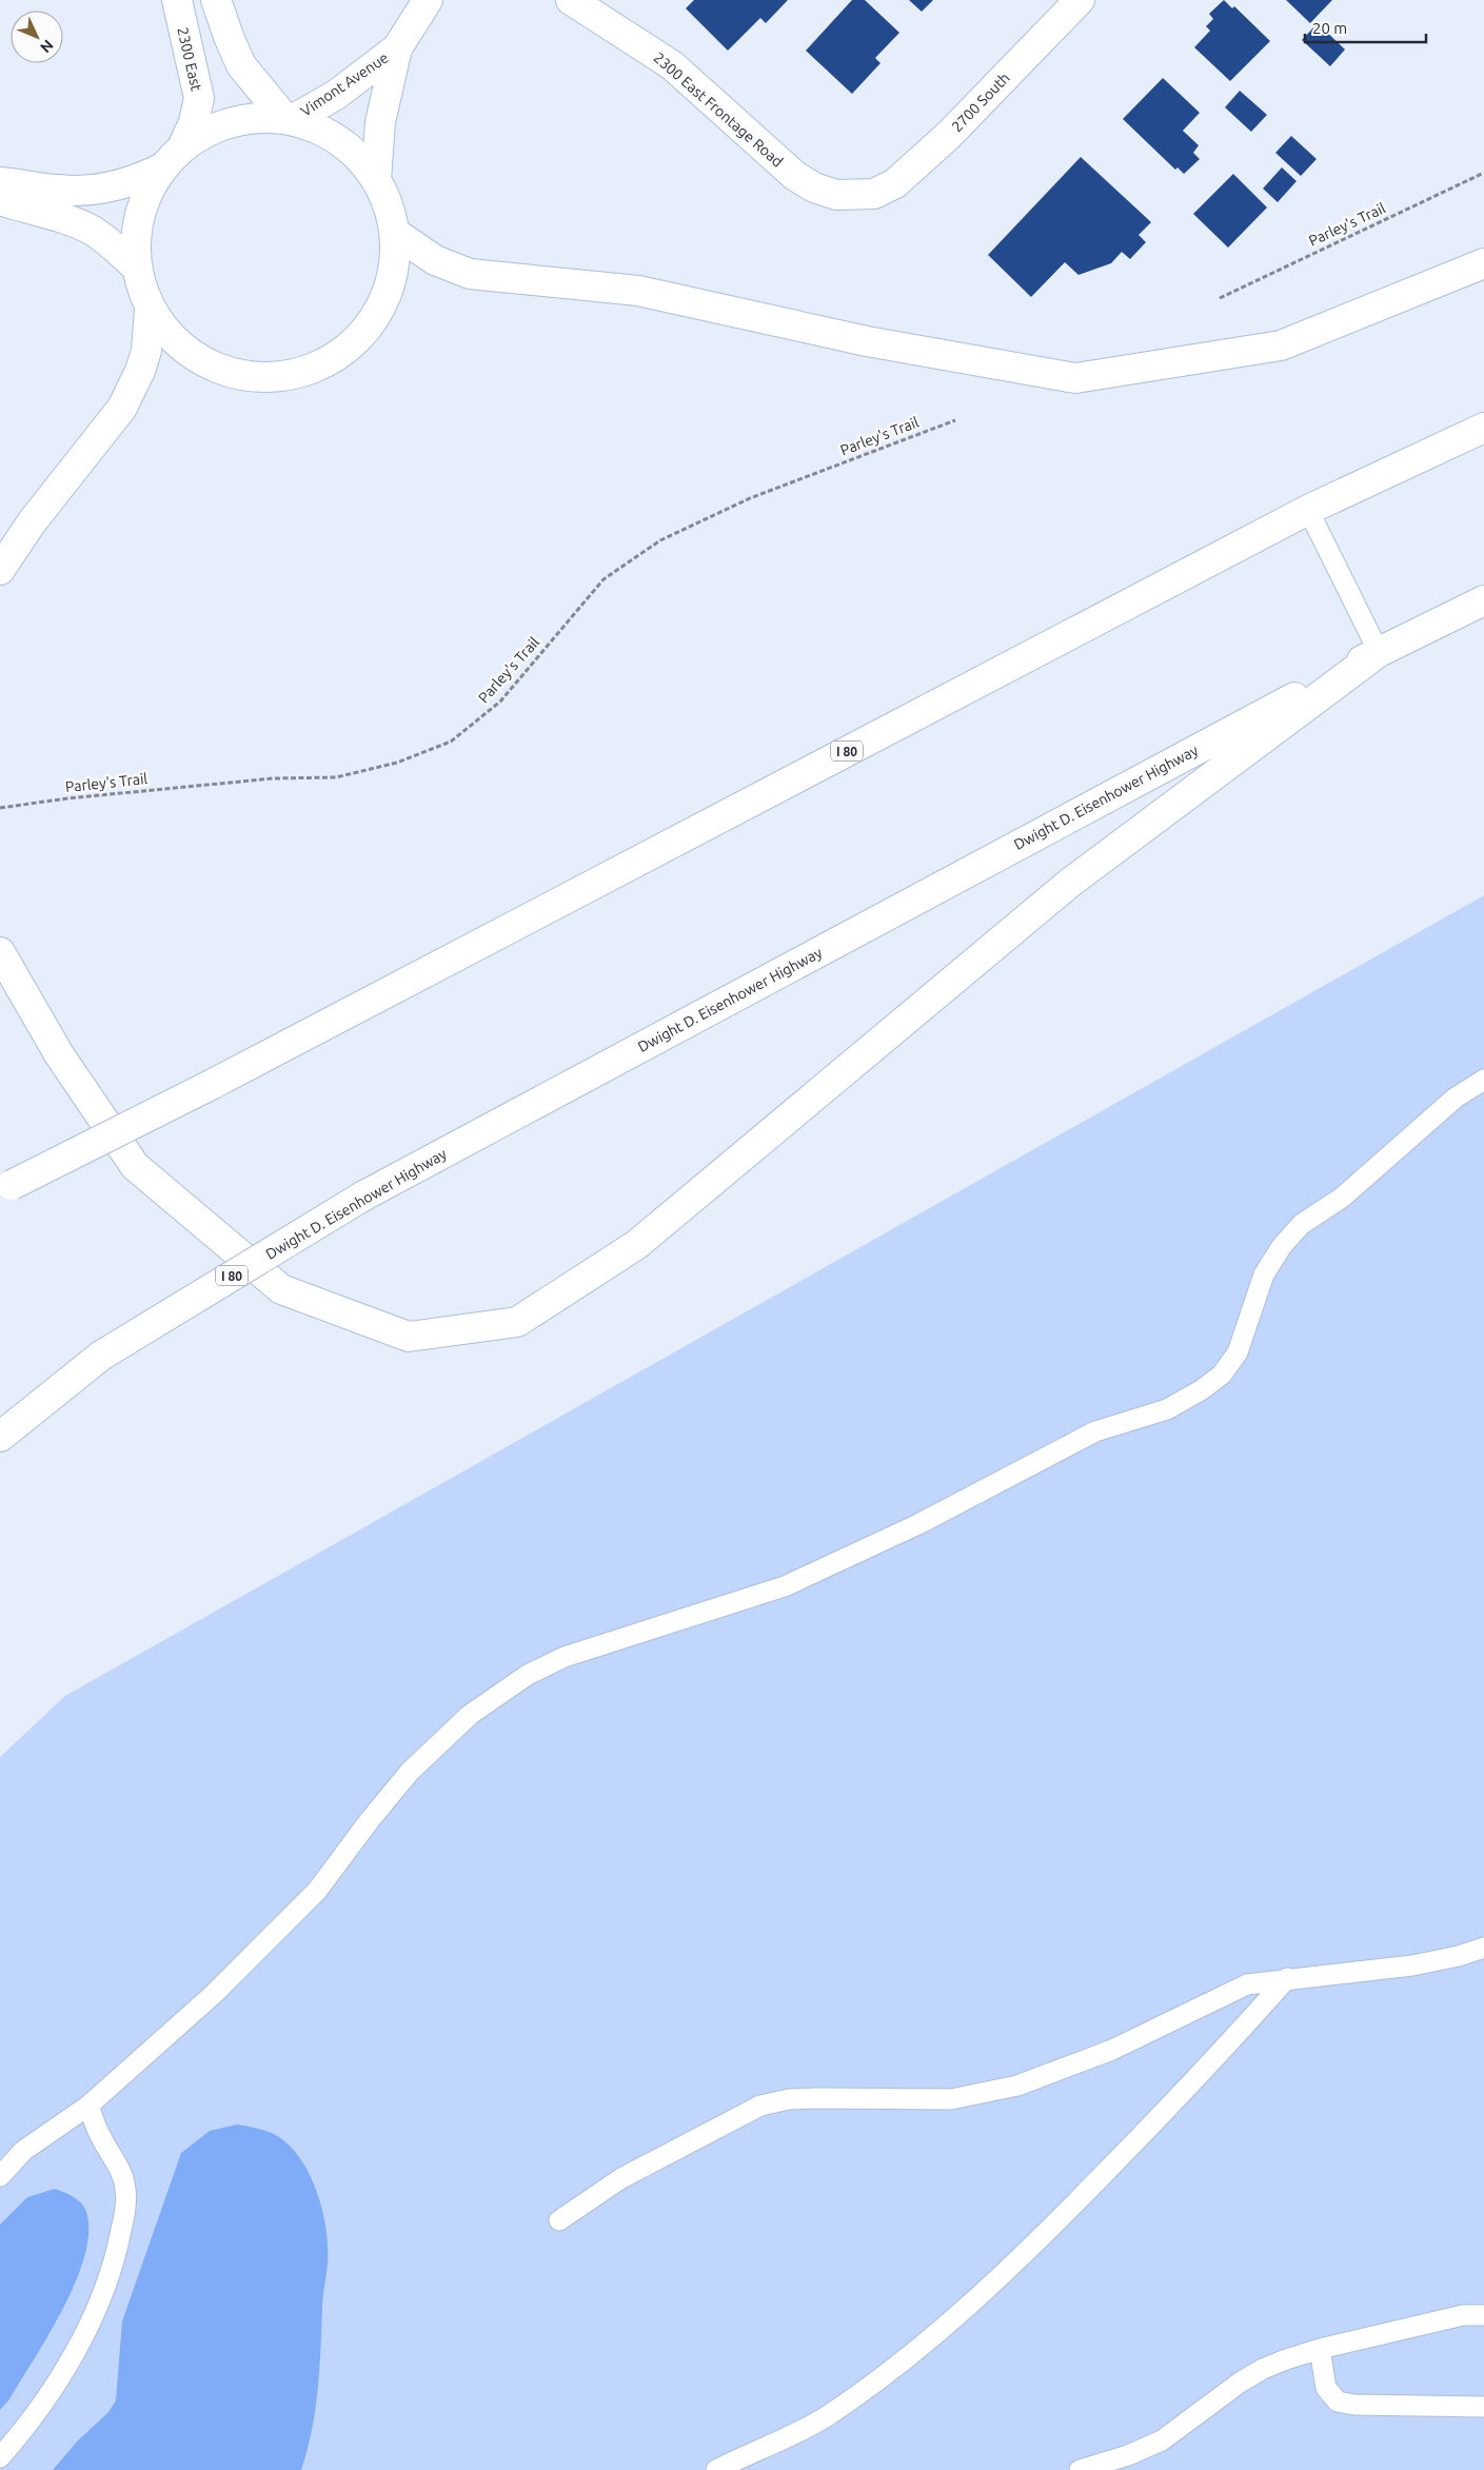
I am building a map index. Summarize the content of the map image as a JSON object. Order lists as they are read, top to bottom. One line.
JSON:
{"streets":{"main road":["2300 East","Vimont Avenue","2700 South","2300 East Frontage Road","I 80","Dwight D. Eisenhower Highway"],"path":["Parley's Trail"]},"crossings":[["2700 South","2300 East Frontage Road"]],"scale_bar":"20 m","north":"bottom right"}
